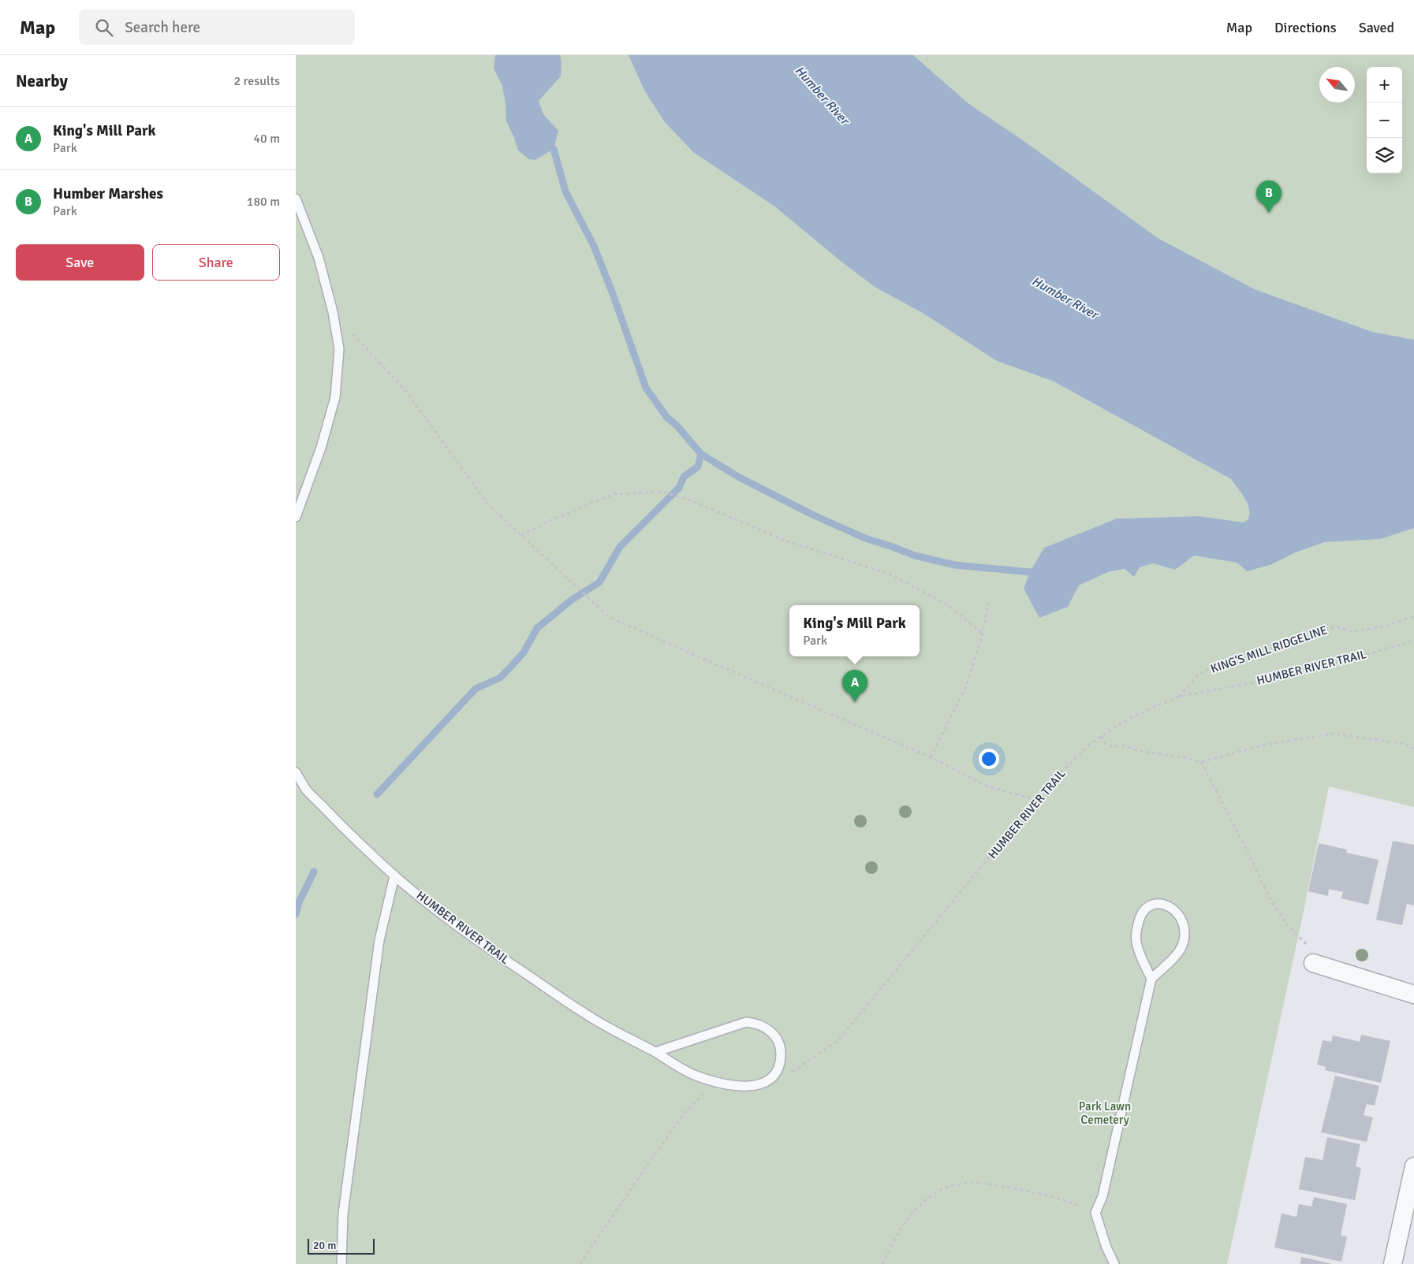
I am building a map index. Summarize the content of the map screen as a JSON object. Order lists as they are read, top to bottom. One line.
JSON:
{"streets":{"lane":["HUMBER RIVER TRAIL"],"path":["KING'S MILL RIDGELINE"]},"crossings":[["KING'S MILL RIDGELINE","HUMBER RIVER TRAIL"]],"water":["Humber River"],"parks":["Park Lawn Cemetery"],"scale_bar":"20 m","north":"top left","page":{"header":"Map","search":"Search here","nav":["Map","Directions","Saved"],"heading":["Nearby","2 results"],"map_buttons":["+","−"],"list":[{"mark":"A","name":"King's Mill Park","note":"Park","value":"40 m"},{"mark":"B","name":"Humber Marshes","note":"Park","value":"180 m"}],"pins":["B","A"],"buttons":["Save","Share"],"popup":["King's Mill Park","Park"],"scale":"20 m"}}
